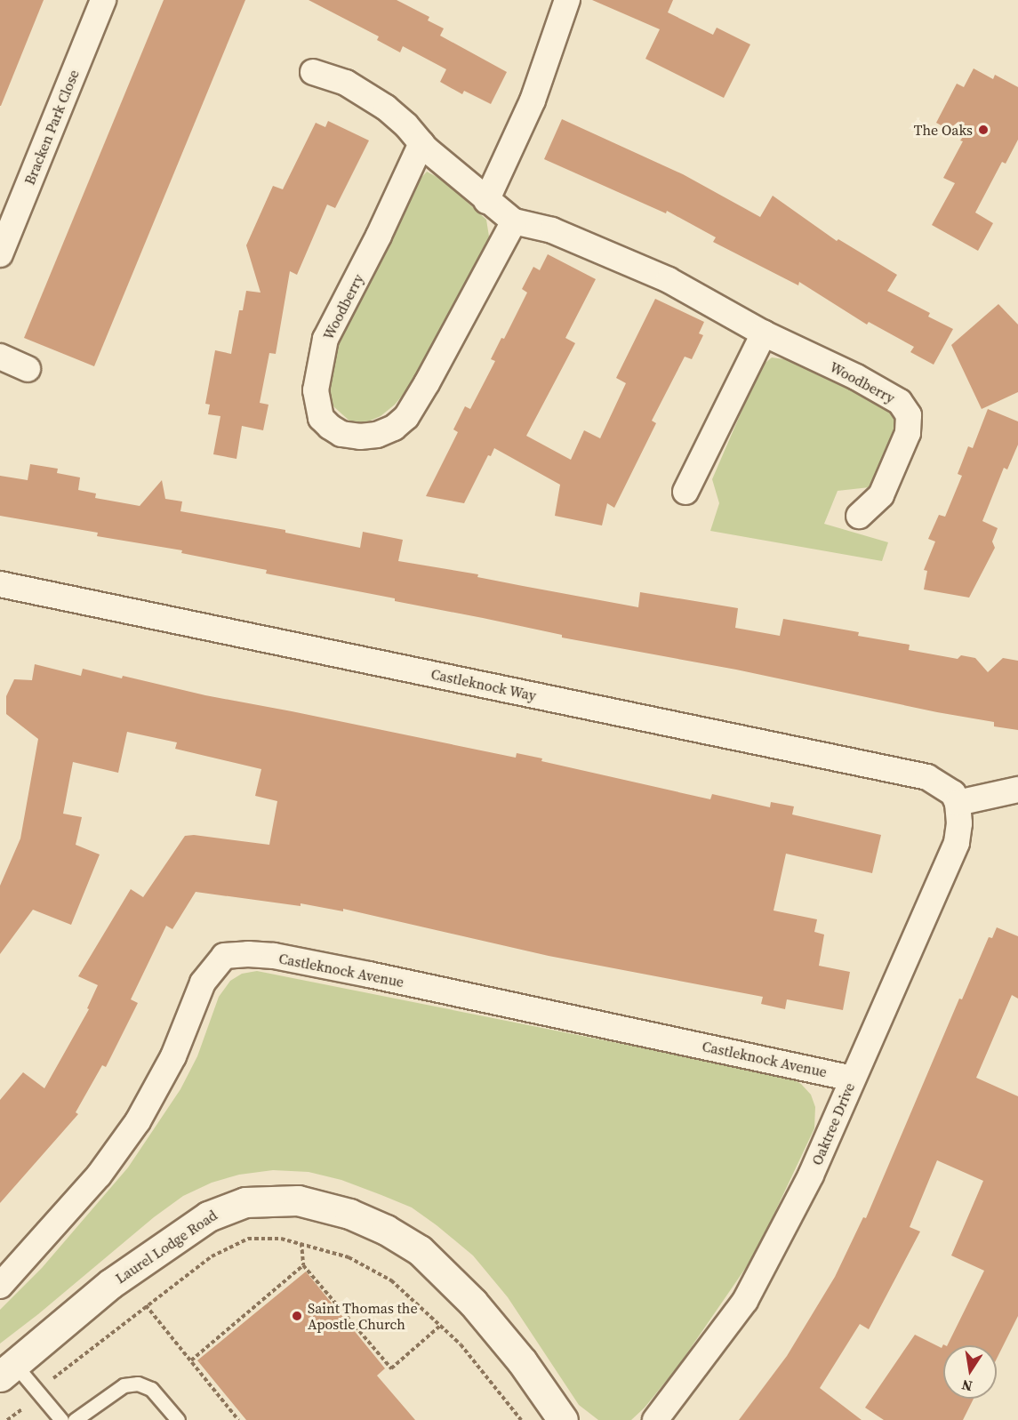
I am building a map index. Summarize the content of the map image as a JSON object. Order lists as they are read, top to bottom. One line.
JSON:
{"streets":{"street":["Bracken Park Close","Woodberry","Castleknock Way","Castleknock Avenue","Oaktree Drive","Laurel Lodge Road"]},"crossings":[["Castleknock Way","Oaktree Drive"],["Castleknock Avenue","Oaktree Drive"]],"places":["The Oaks","Saint Thomas the Apostle Church"],"north":"bottom"}
